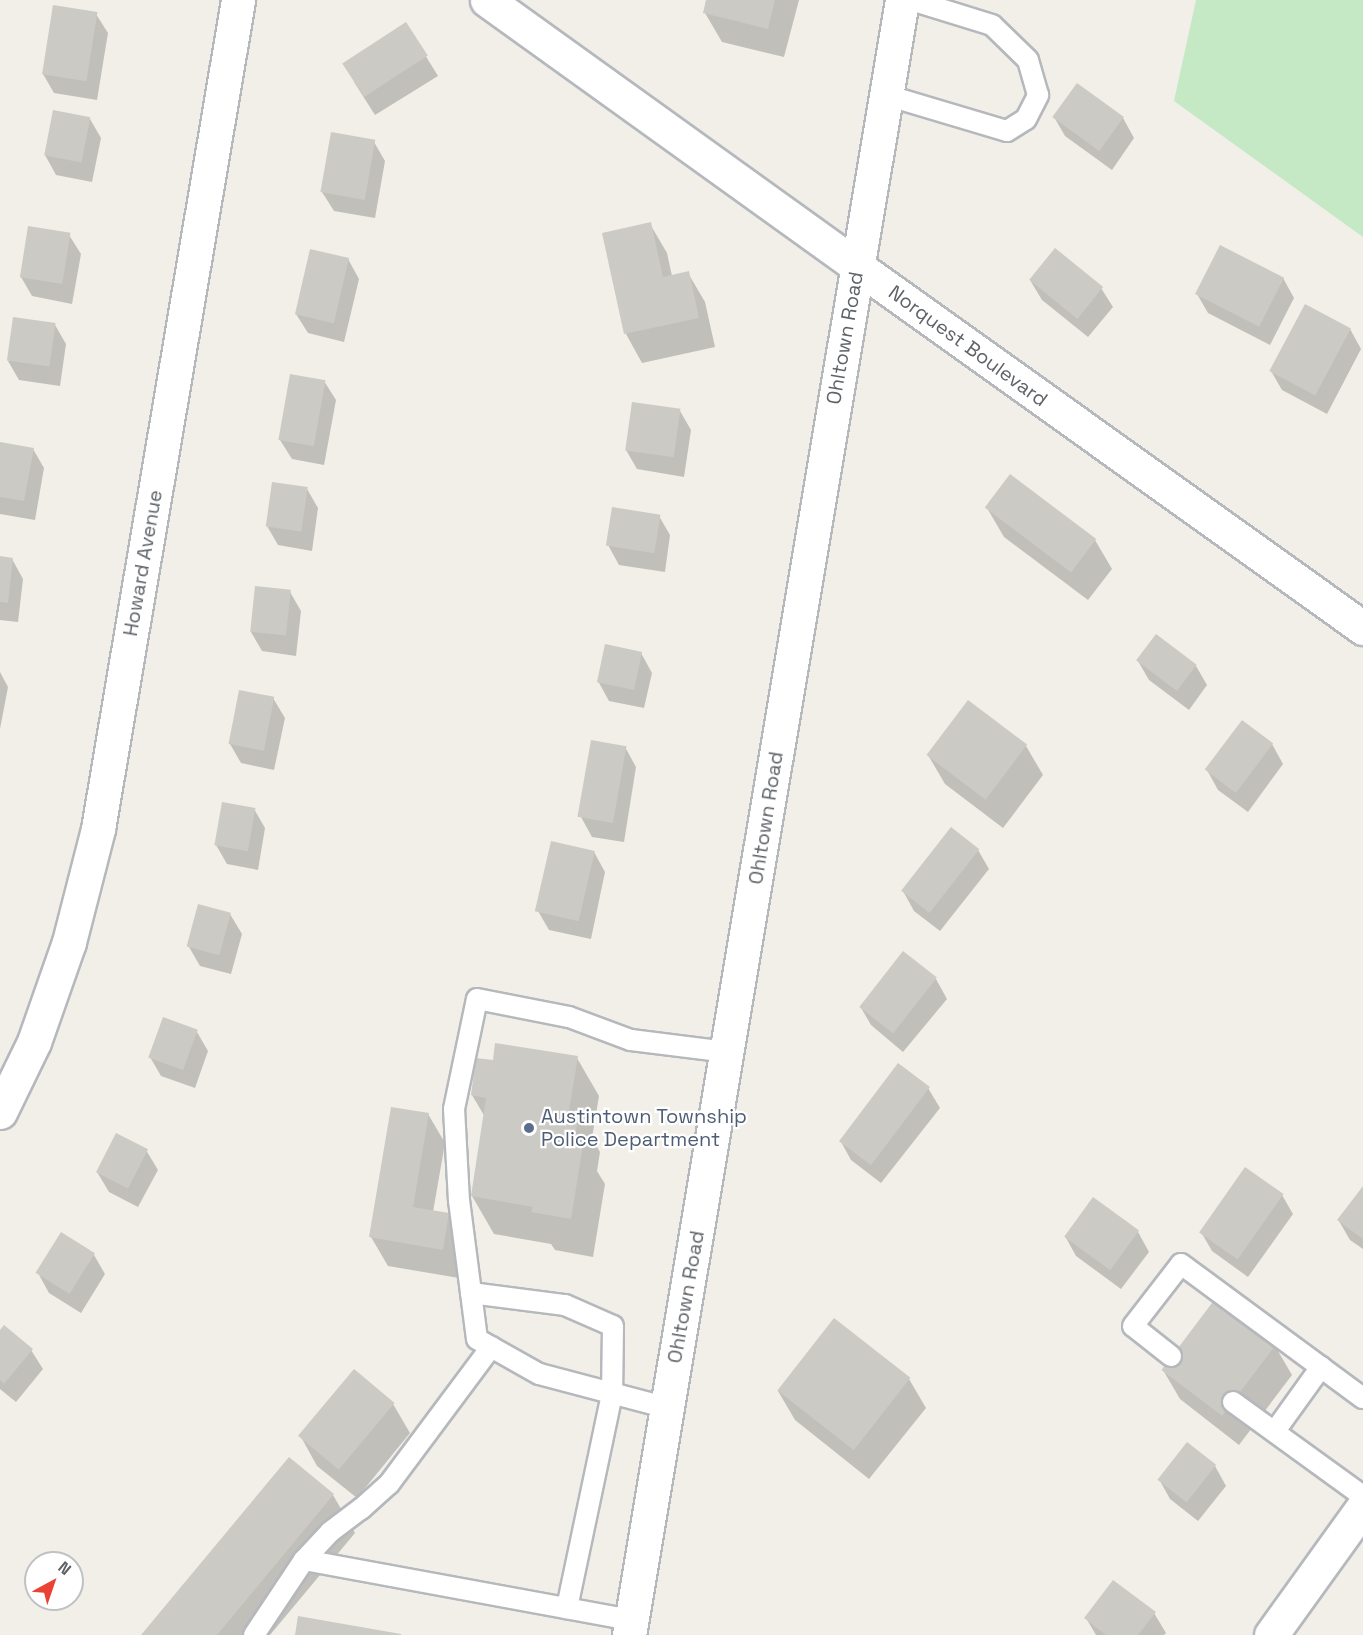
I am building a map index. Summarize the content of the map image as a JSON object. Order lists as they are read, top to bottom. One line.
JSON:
{"streets":{"street":["Ohltown Road","Norquest Boulevard","Howard Avenue"]},"crossings":[["Ohltown Road","Norquest Boulevard"]],"places":["Austintown Township Police Department"],"north":"top right"}
